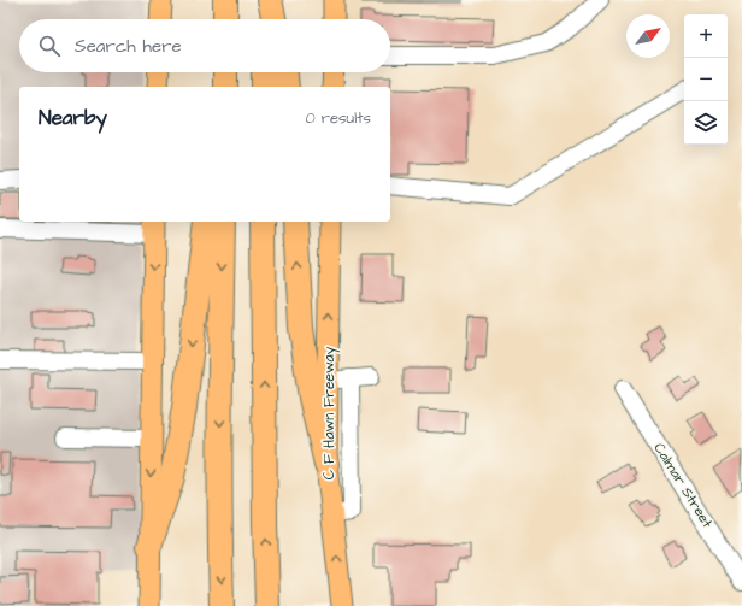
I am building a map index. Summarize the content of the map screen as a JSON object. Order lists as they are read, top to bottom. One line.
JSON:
{"streets":{"main road":["C F Hawn Freeway"],"street":["Calmar Street"]},"north":"top right","page":{"map_buttons":["+","−"],"search":"Search here","heading":["Nearby","0 results"]}}
